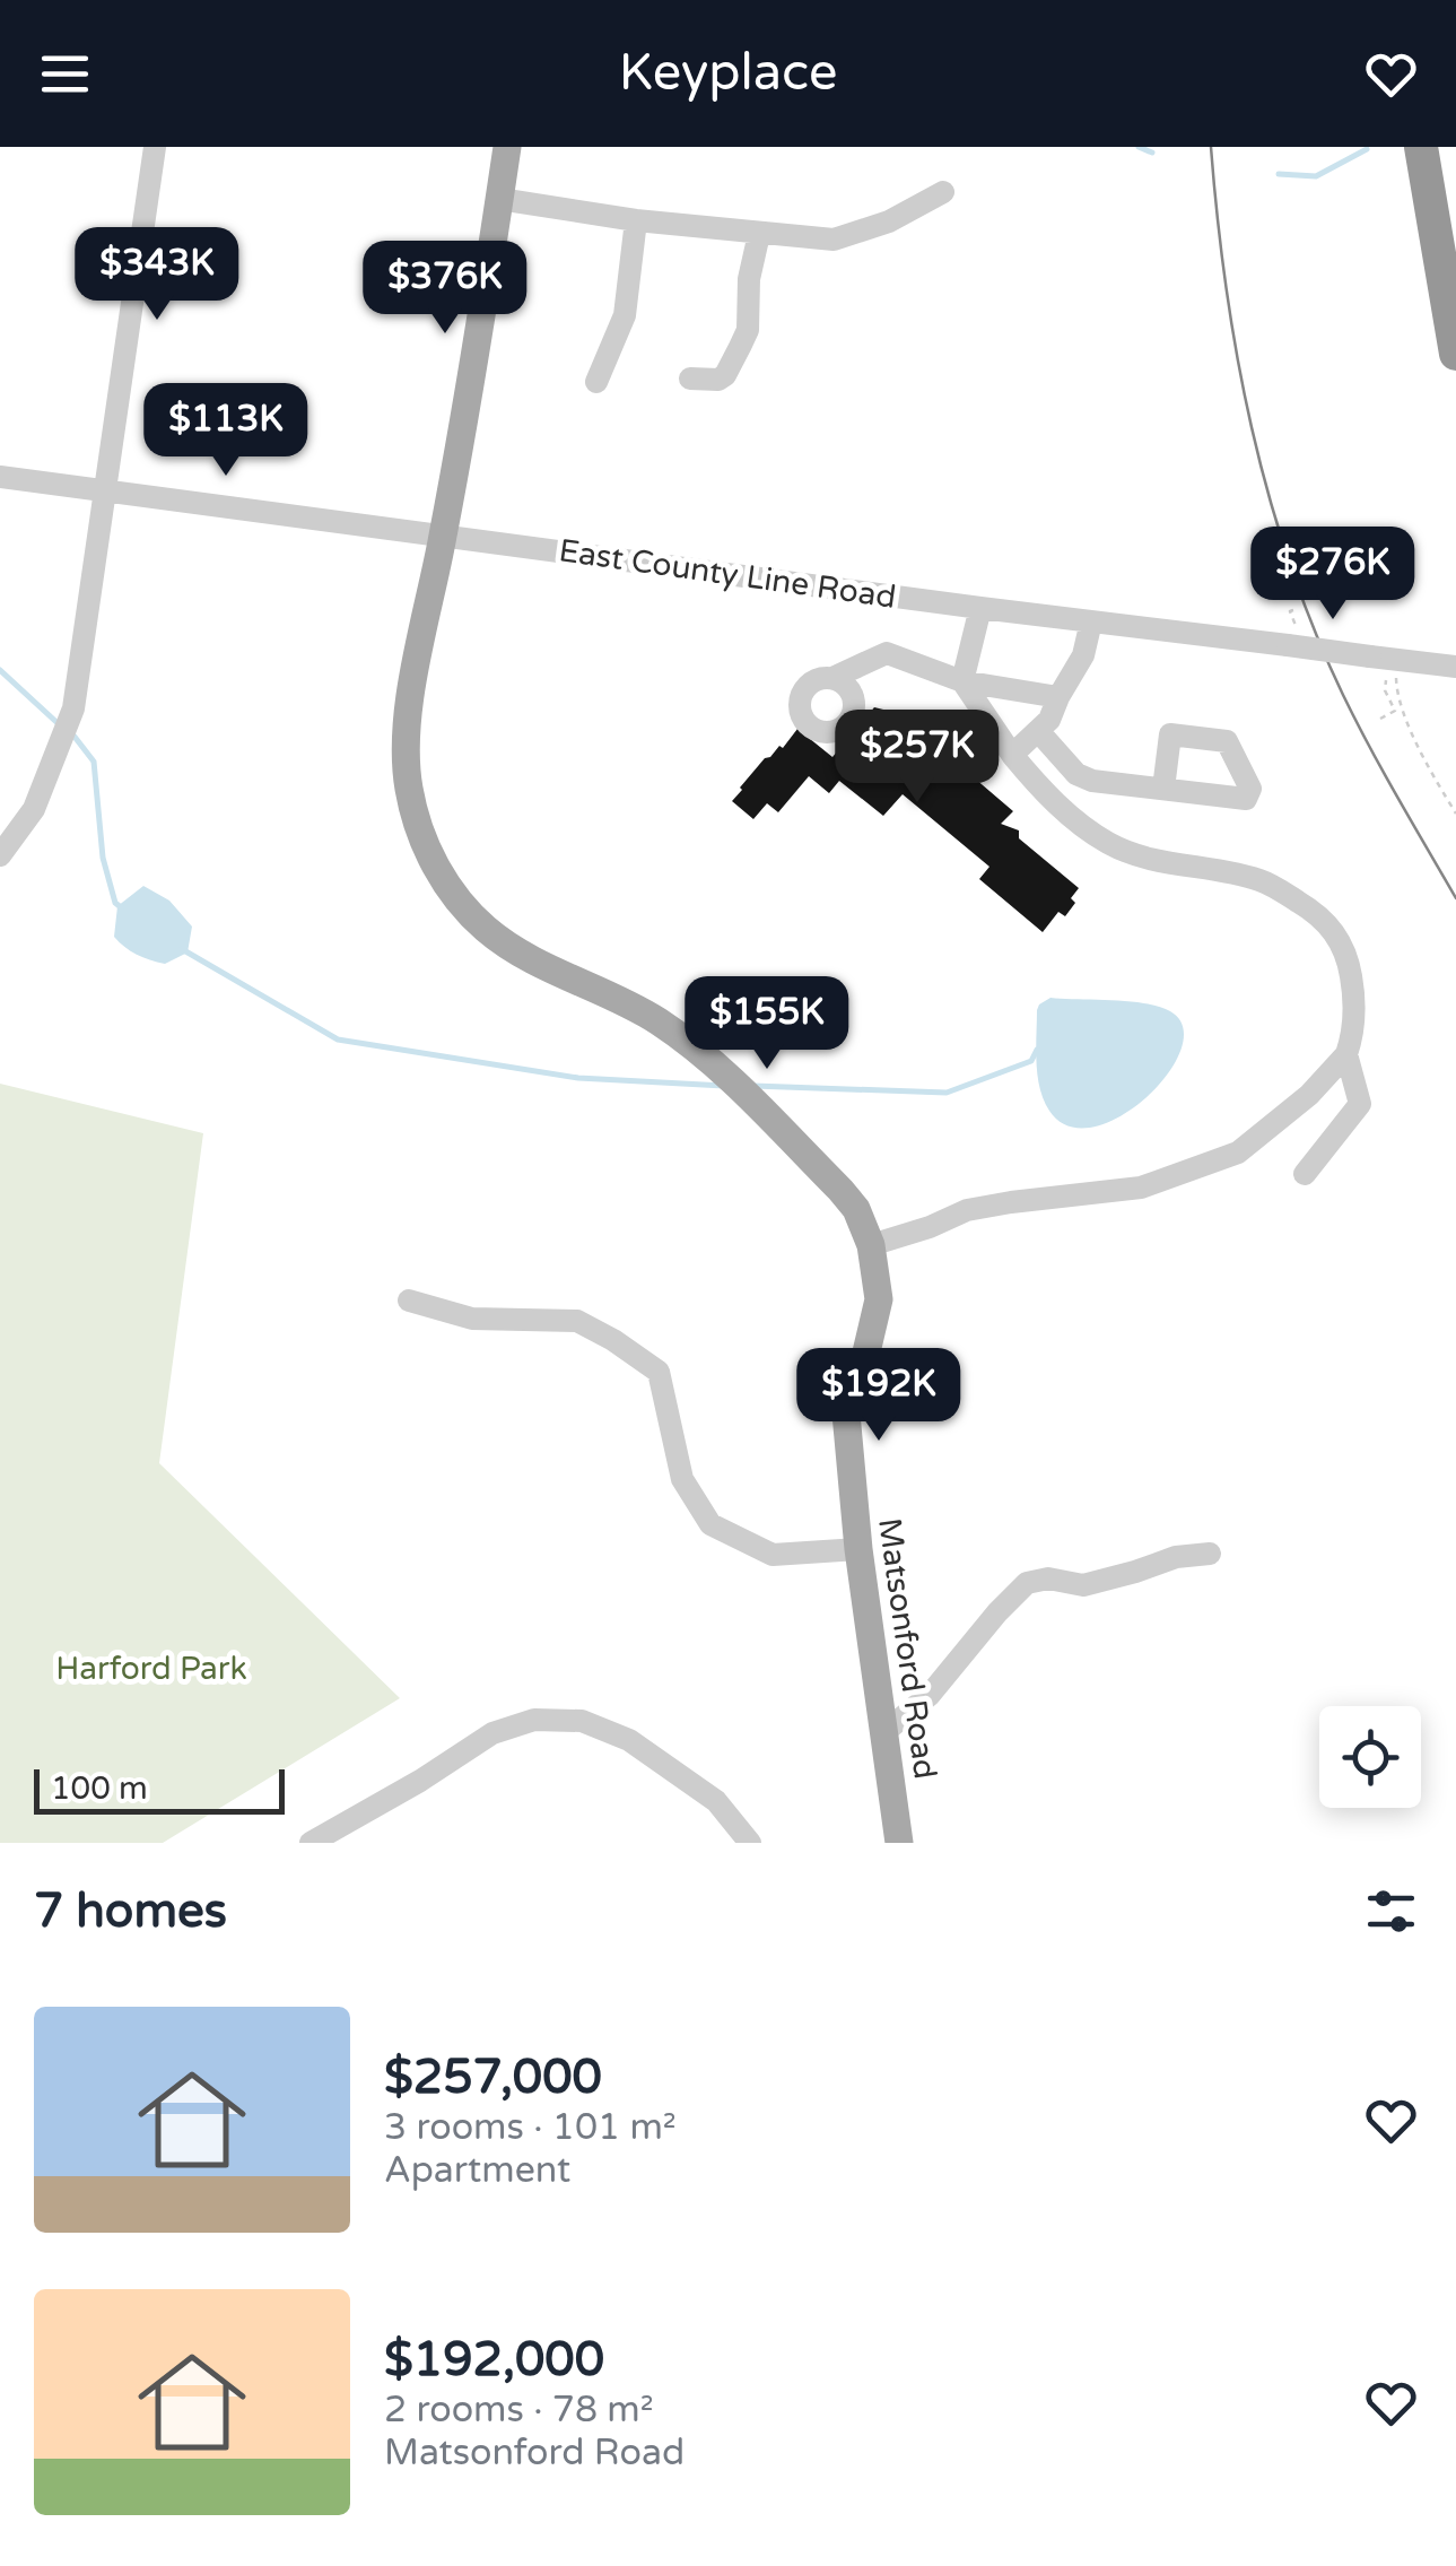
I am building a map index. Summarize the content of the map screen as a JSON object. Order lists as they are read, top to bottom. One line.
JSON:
{"streets":{"main road":["Matsonford Road"],"street":["East County Line Road"]},"crossings":[["East County Line Road","Matsonford Road"]],"parks":["Harford Park"],"scale_bar":"100 m","page":{"header":"Keyplace","price":["$343K","$376K","$113K","$276K","$257K","$155K","$192K"],"scale":"100 m","heading":"7 homes","list":[{"name":"$257,000","note":"3 rooms · 101 m² · Apartment"},{"name":"$192,000","note":"2 rooms · 78 m² · Matsonford Road"}]}}
